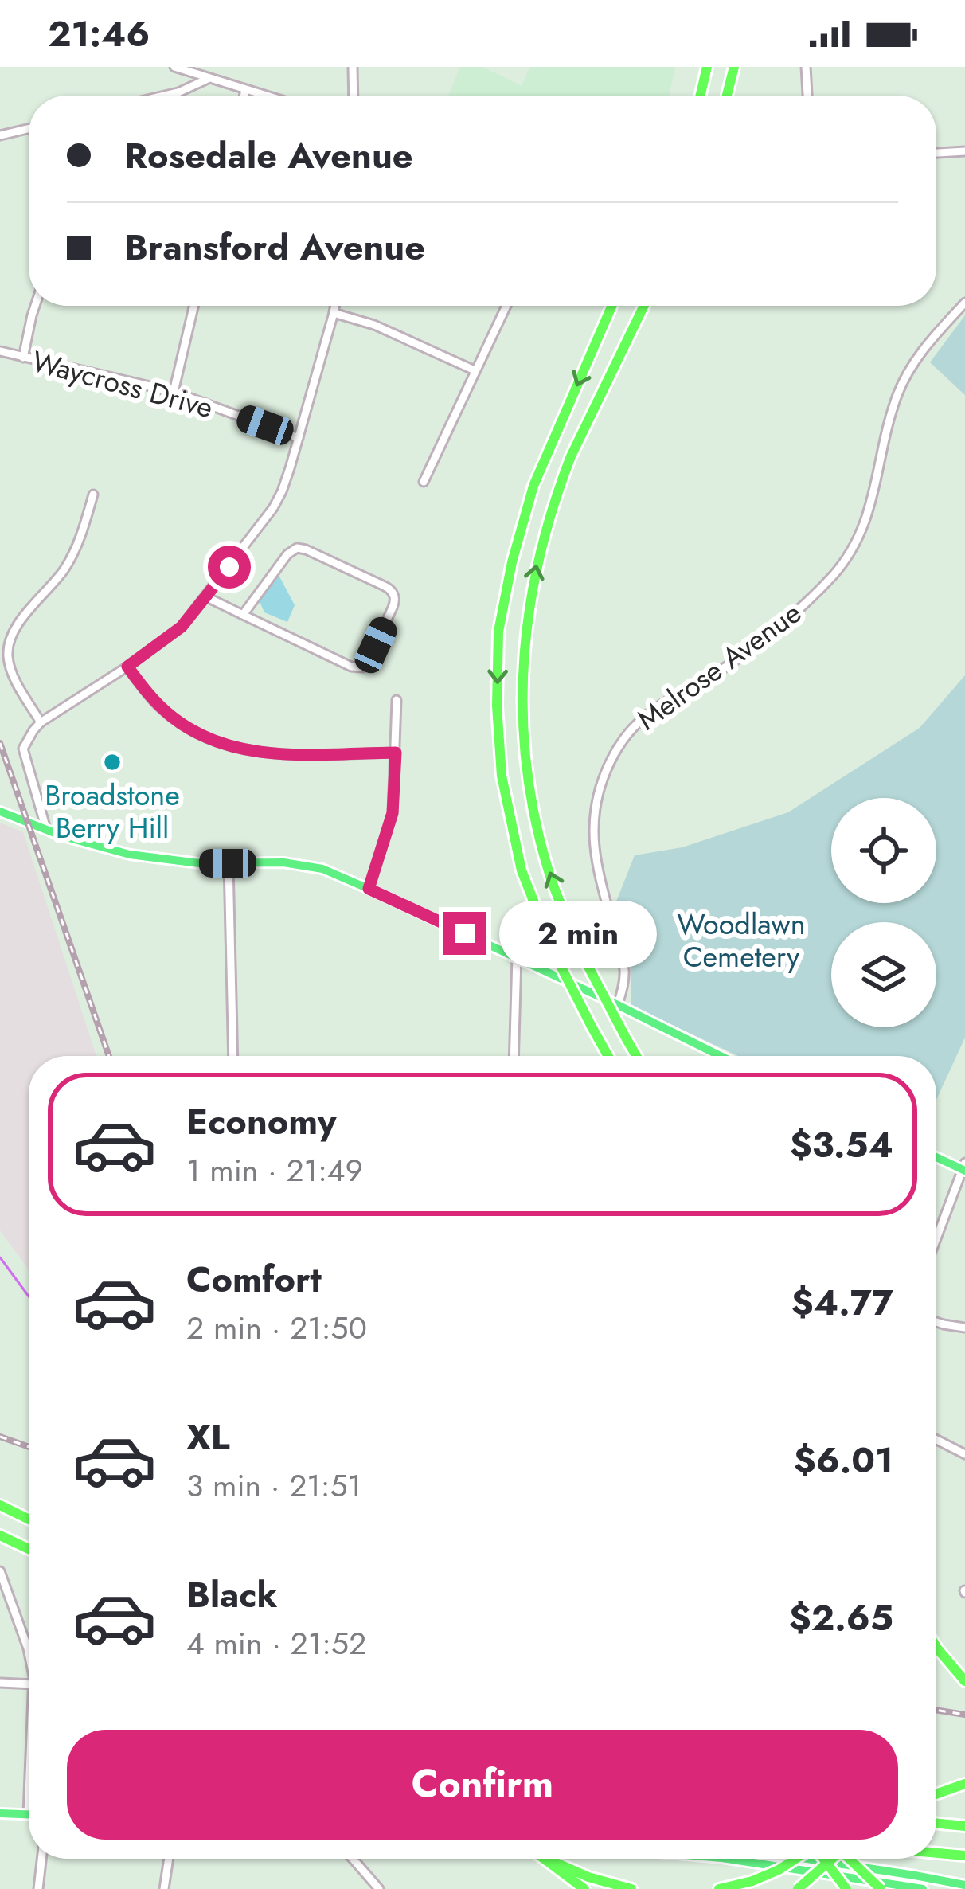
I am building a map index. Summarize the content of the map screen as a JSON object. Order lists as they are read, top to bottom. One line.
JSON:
{"streets":{"street":["Waycross Drive","Melrose Avenue"]},"parks":["Woodlawn Cemetery"],"places":["Broadstone Berry Hill"],"page":{"status":"21:46","banner":["Rosedale Avenue","Bransford Avenue"],"bubble":"2 min","list":[{"name":"Economy","note":"1 min · 21:49","value":"$3.54"},{"name":"Comfort","note":"2 min · 21:50","value":"$4.77"},{"name":"XL","note":"3 min · 21:51","value":"$6.01"},{"name":"Black","note":"4 min · 21:52","value":"$2.65"}],"buttons":"Confirm"}}
